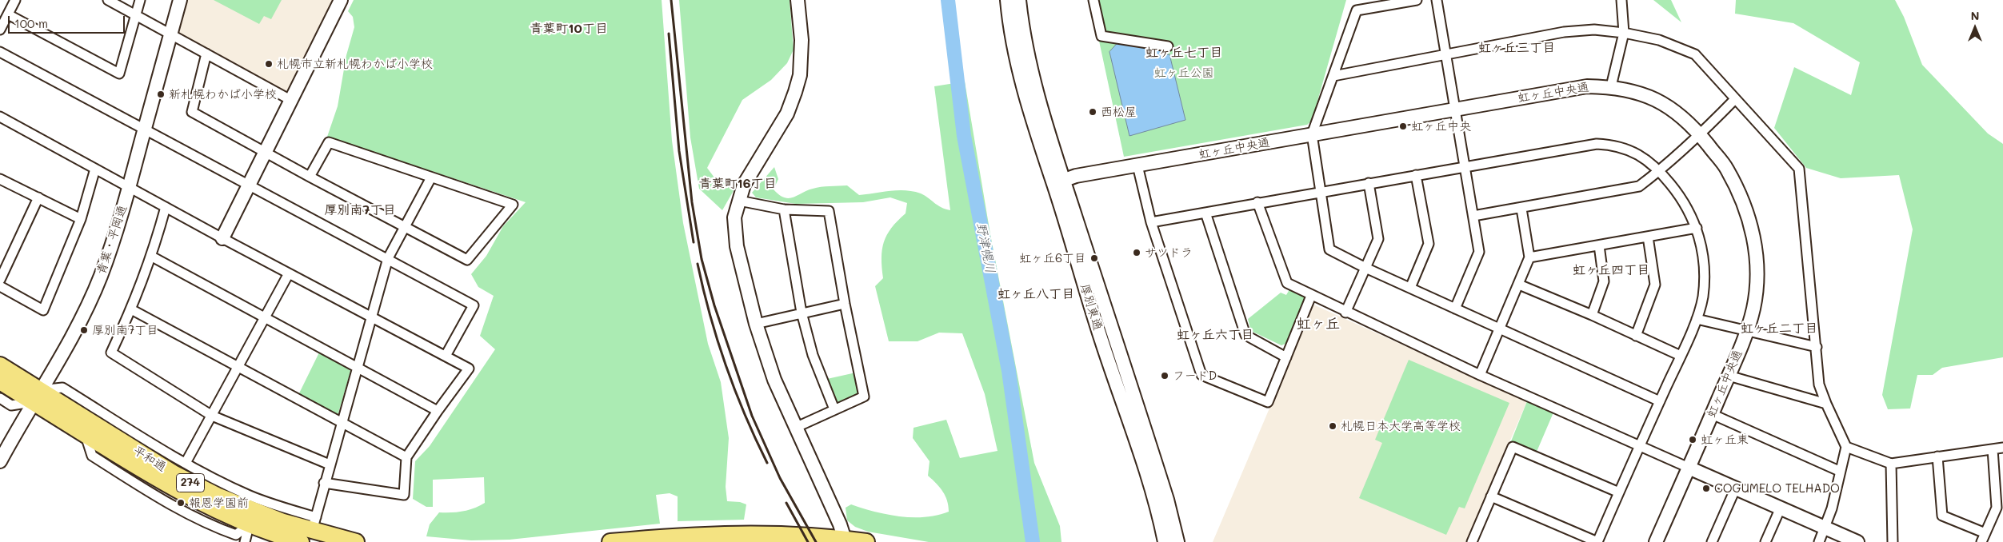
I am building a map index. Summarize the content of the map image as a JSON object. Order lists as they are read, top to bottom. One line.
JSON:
{"streets":{"highway":["平和通","274"],"street":["虹ヶ丘中央通","青葉・平岡通","厚別東通"]},"crossings":[["虹ヶ丘中央通","厚別東通"],["青葉・平岡通","平和通"]],"districts":["青葉町10丁目","虹ヶ丘三丁目","虹ヶ丘七丁目","青葉町16丁目","厚別南7丁目","虹ヶ丘四丁目","虹ヶ丘八丁目","虹ヶ丘","虹ヶ丘二丁目","虹ヶ丘六丁目"],"water":["野津幌川"],"parks":["虹ヶ丘公園"],"places":["札幌市立新札幌わかば小学校","新札幌わかば小学校","西松屋","虹ヶ丘中央","サツドラ","虹ヶ丘6丁目","厚別南7丁目","フードD","札幌日本大学高等学校","虹ヶ丘東","COGUMELO TELHADO","報恩学園前"],"scale_bar":"100 m","north":"top"}
